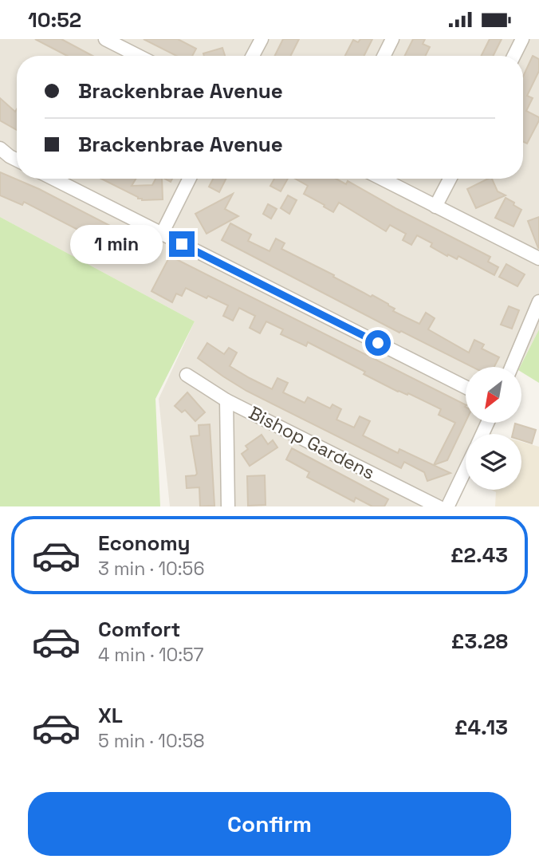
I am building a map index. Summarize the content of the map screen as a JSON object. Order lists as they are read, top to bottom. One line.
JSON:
{"streets":{"street":["Bishop Gardens"]},"north":"bottom left","page":{"status":"10:52","banner":["Brackenbrae Avenue","Brackenbrae Avenue"],"bubble":"1 min","list":[{"name":"Economy","note":"3 min · 10:56","value":"£2.43"},{"name":"Comfort","note":"4 min · 10:57","value":"£3.28"},{"name":"XL","note":"5 min · 10:58","value":"£4.13"}],"buttons":"Confirm"}}
